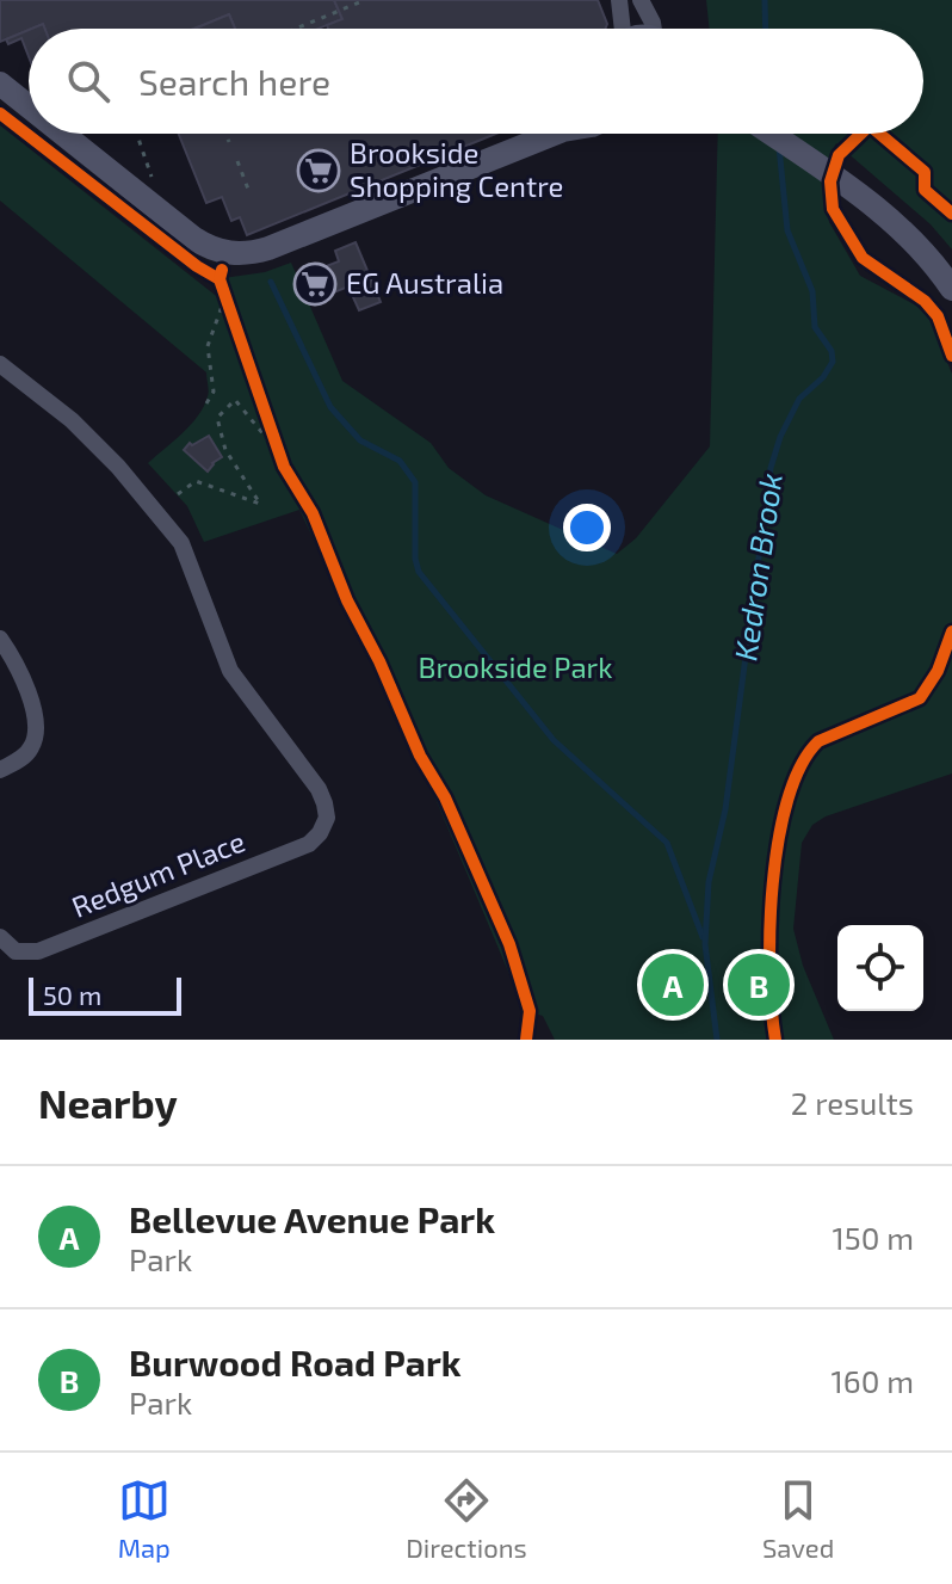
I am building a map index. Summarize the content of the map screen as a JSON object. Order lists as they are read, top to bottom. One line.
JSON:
{"streets":{"street":["Redgum Place"]},"water":["Kedron Brook"],"parks":["Brookside Park"],"places":{"supermarket":["Brookside Shopping Centre","EG Australia"]},"scale_bar":"50 m","page":{"search":"Search here","pins":["A","B"],"scale":"50 m","heading":["Nearby","2 results"],"list":[{"mark":"A","name":"Bellevue Avenue Park","note":"Park","value":"150 m"},{"mark":"B","name":"Burwood Road Park","note":"Park","value":"160 m"}],"nav":["Map","Directions","Saved"]}}
